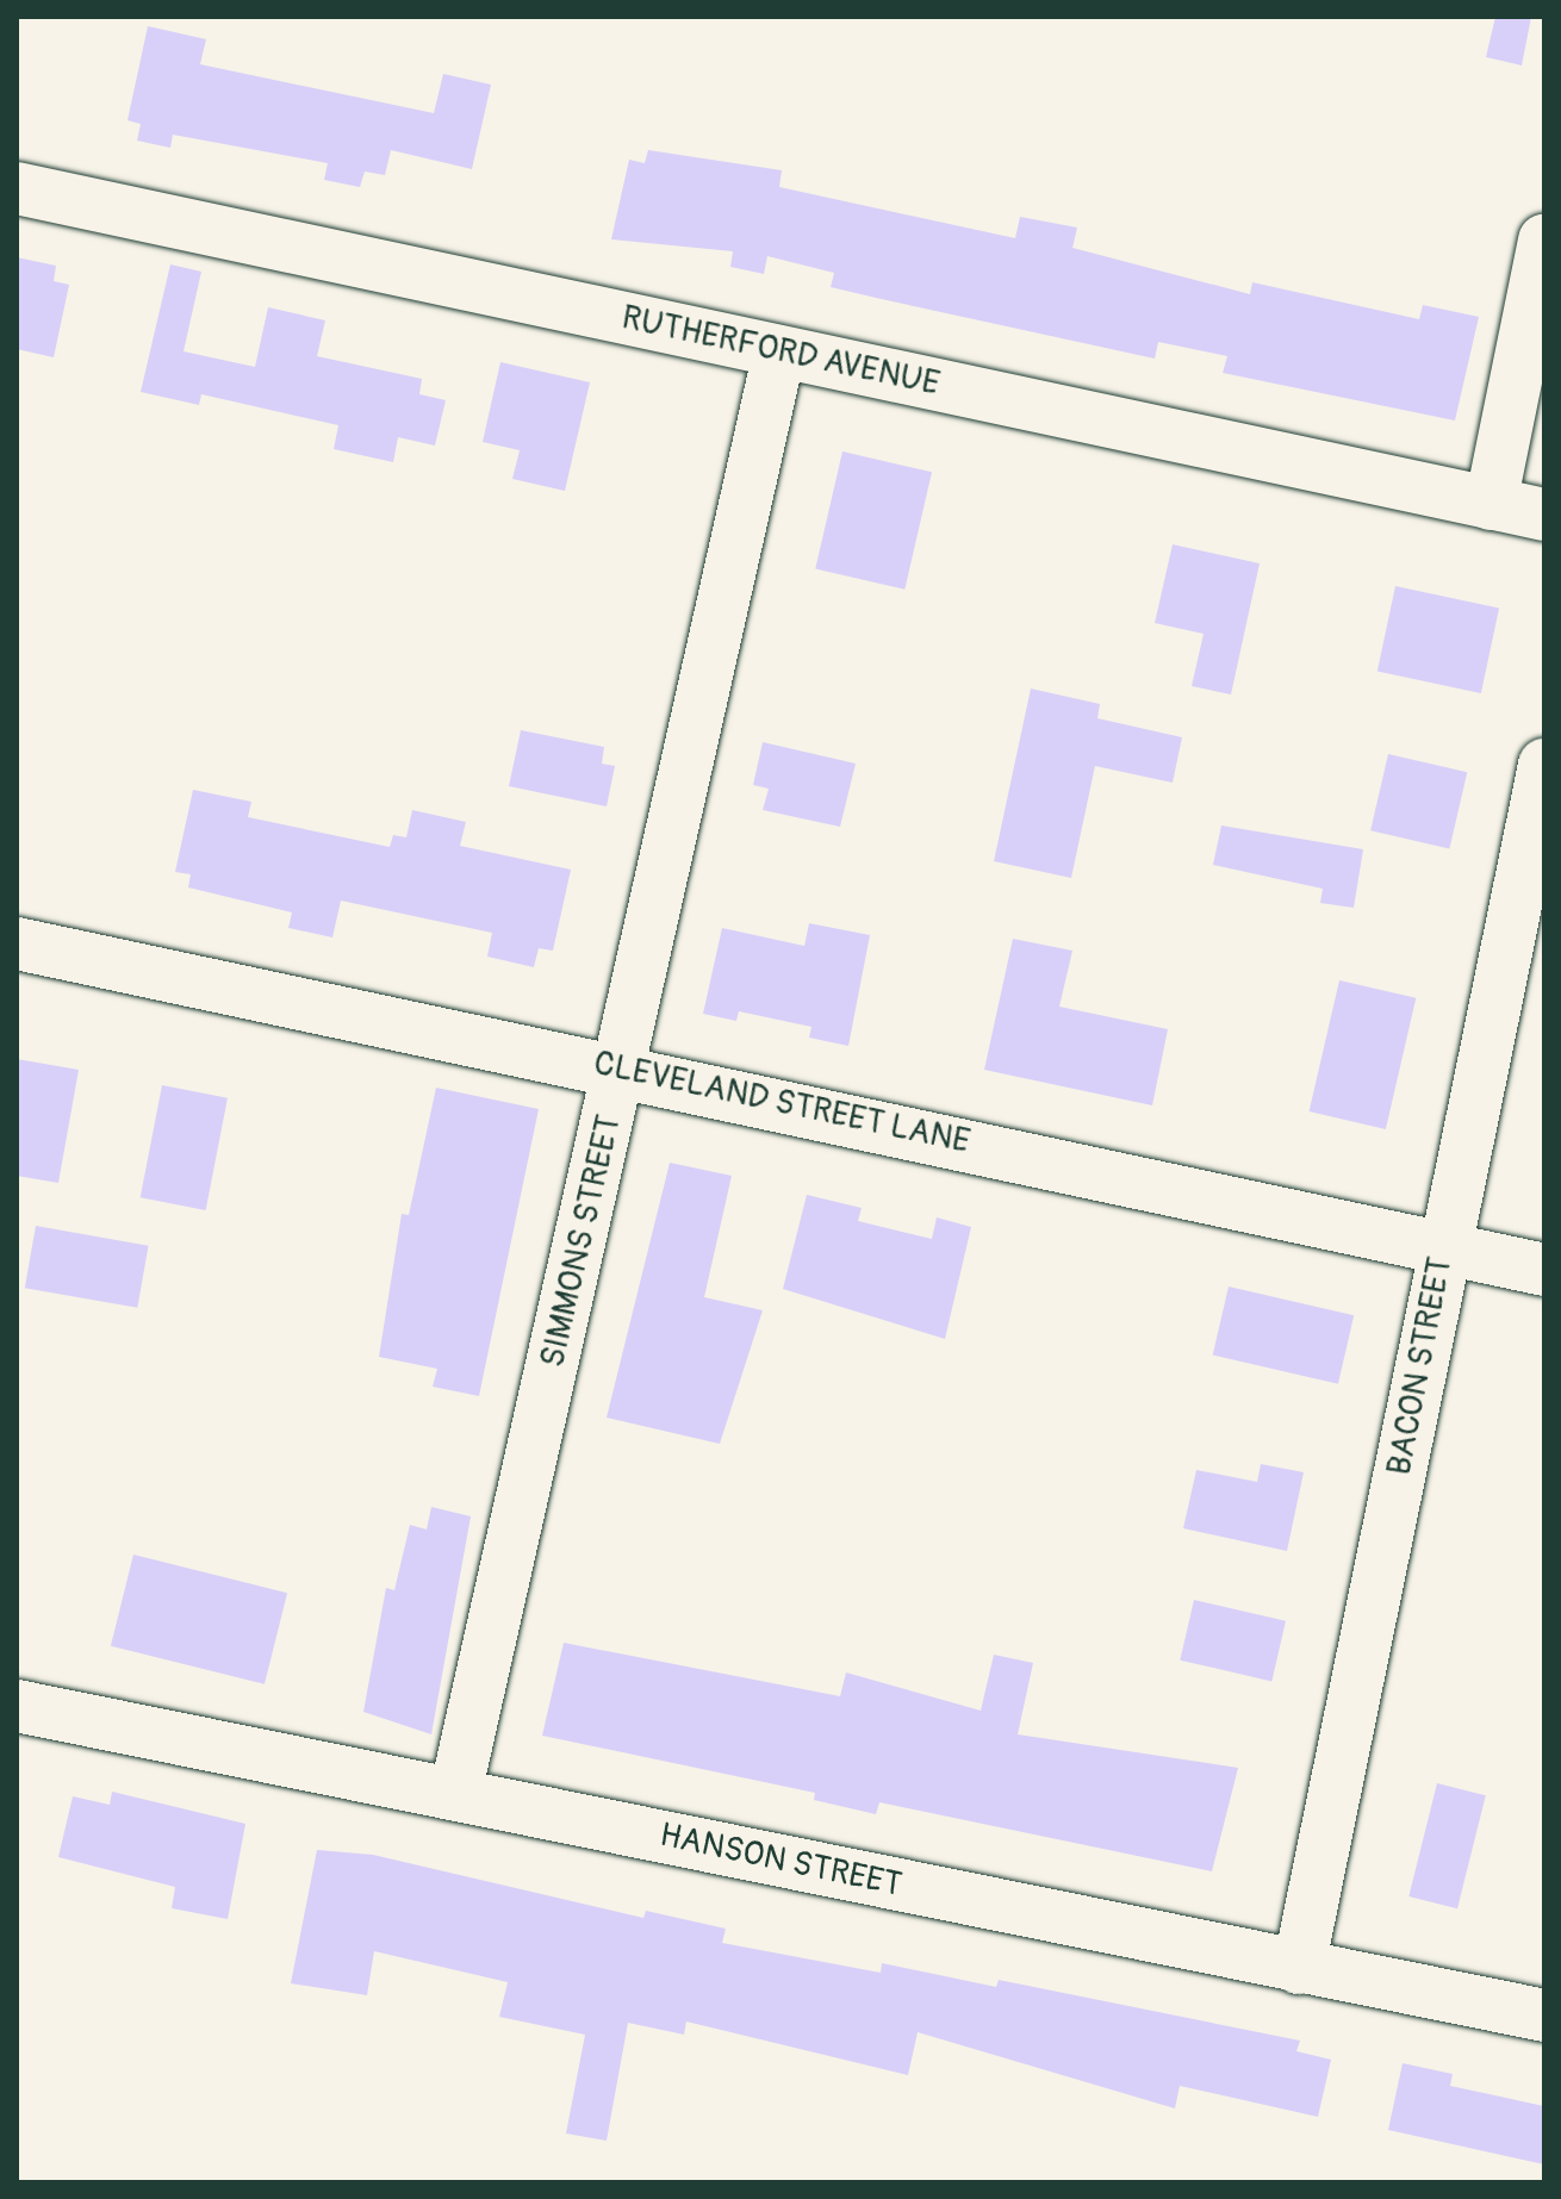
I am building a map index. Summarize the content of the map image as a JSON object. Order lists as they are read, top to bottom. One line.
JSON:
{"streets":{"street":["RUTHERFORD AVENUE","CLEVELAND STREET LANE","SIMMONS STREET","BACON STREET","HANSON STREET"]},"crossings":[["RUTHERFORD AVENUE","SIMMONS STREET"],["CLEVELAND STREET LANE","SIMMONS STREET"],["CLEVELAND STREET LANE","BACON STREET"],["SIMMONS STREET","HANSON STREET"],["BACON STREET","HANSON STREET"]]}
